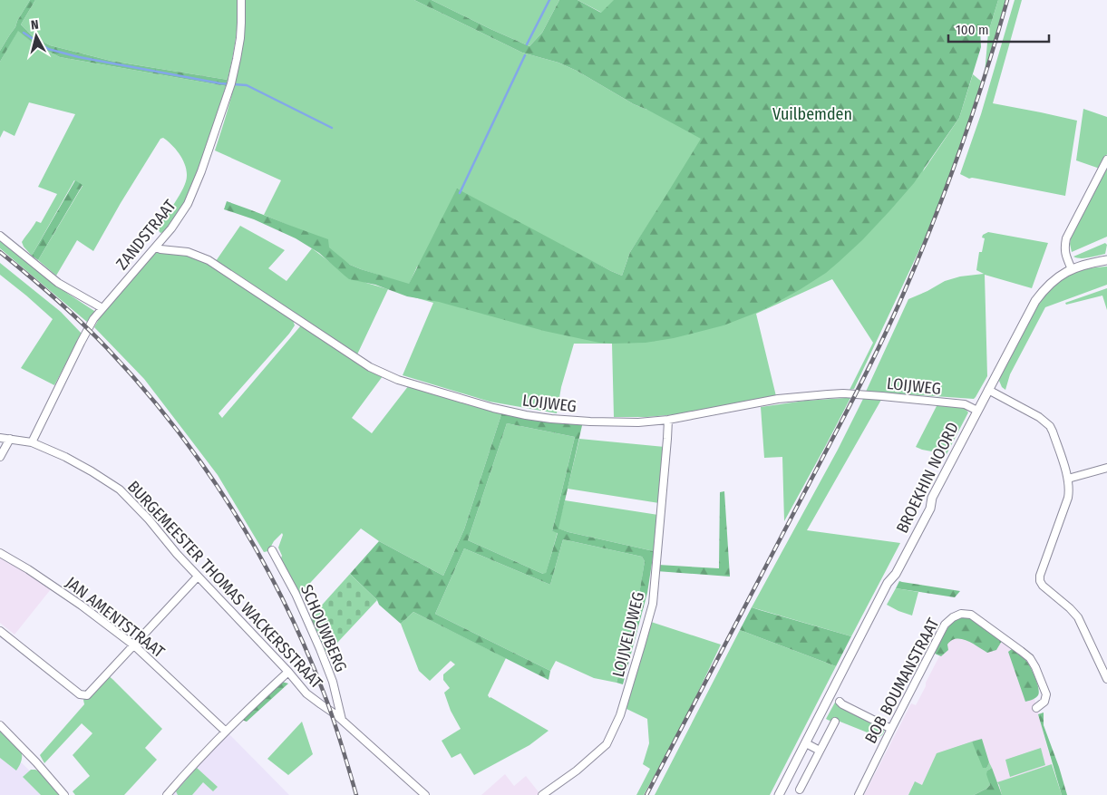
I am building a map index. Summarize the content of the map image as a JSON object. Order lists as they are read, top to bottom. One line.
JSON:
{"streets":{"street":["ZANDSTRAAT","LOIJWEG","BROEKHIN NOORD","BURGEMEESTER THOMAS WACKERSSTRAAT","JAN AMENTSTRAAT","SCHOUWBERG","LOIJVELDWEG","BOB BOUMANSTRAAT"]},"crossings":[["ZANDSTRAAT","LOIJWEG"],["ZANDSTRAAT","BURGEMEESTER THOMAS WACKERSSTRAAT"],["LOIJWEG","BROEKHIN NOORD"],["LOIJWEG","LOIJVELDWEG"],["BURGEMEESTER THOMAS WACKERSSTRAAT","SCHOUWBERG"]],"parks":["Vuilbemden"],"scale_bar":"100 m","north":"top"}
